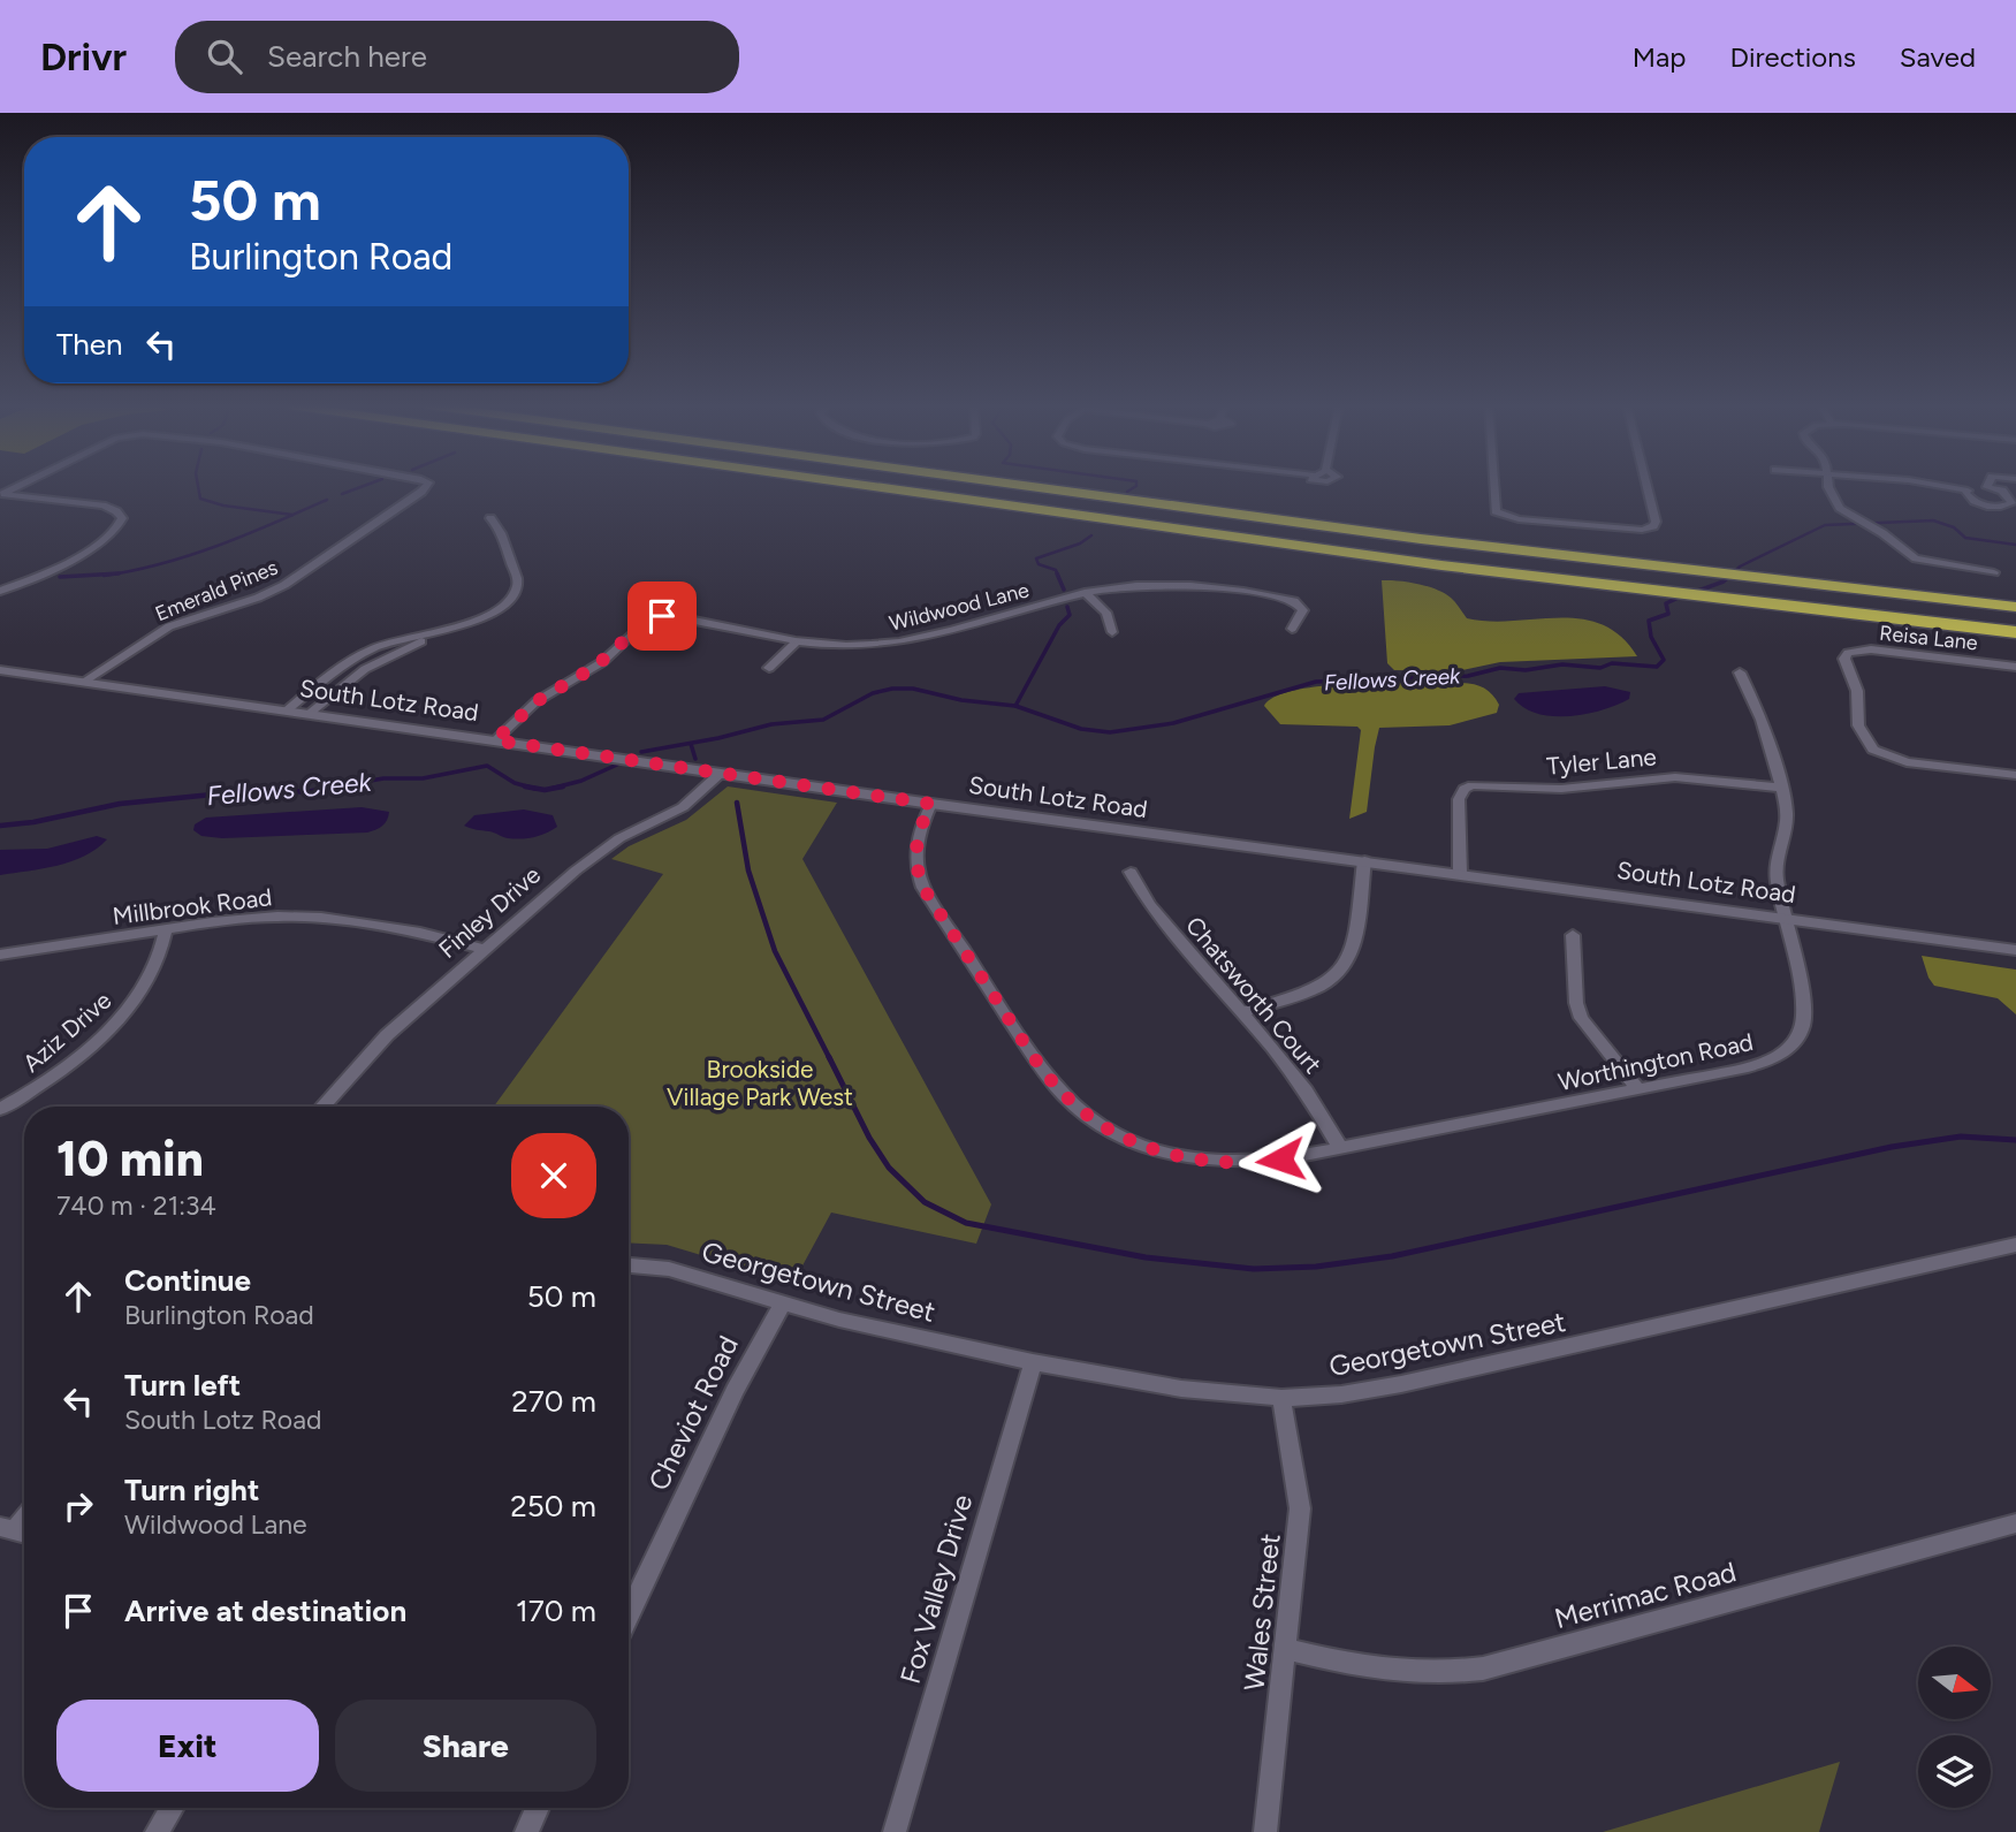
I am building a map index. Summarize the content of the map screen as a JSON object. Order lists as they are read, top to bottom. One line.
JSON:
{"streets":{"street":["Emerald Pines","Wildwood Lane","Reisa Lane","South Lotz Road","Tyler Lane","Millbrook Road","Finley Drive","Chatsworth Court","Aziz Drive","Worthington Road","Georgetown Street","Cheviot Road","Fox Valley Drive","Merrimac Road","Wales Street"]},"crossings":[["Emerald Pines","South Lotz Road"],["Wildwood Lane","South Lotz Road"],["South Lotz Road","Tyler Lane"],["South Lotz Road","Finley Drive"],["South Lotz Road","Worthington Road"],["Tyler Lane","Worthington Road"],["Millbrook Road","Finley Drive"],["Millbrook Road","Aziz Drive"],["Chatsworth Court","Worthington Road"],["Georgetown Street","Cheviot Road"],["Georgetown Street","Fox Valley Drive"],["Georgetown Street","Wales Street"],["Merrimac Road","Wales Street"]],"water":["Fellows Creek"],"parks":["Brookside Village Park West"],"north":"right","page":{"header":"Drivr","search":"Search here","nav":["Map","Directions","Saved"],"turn":["50 m","Burlington Road"],"then":"Then","heading":["10 min","740 m · 21:34"],"list":[{"name":"Continue","note":"Burlington Road","value":"50 m"},{"name":"Turn left","note":"South Lotz Road","value":"270 m"},{"name":"Turn right","note":"Wildwood Lane","value":"250 m"},{"name":"Arrive at destination","value":"170 m"}],"buttons":["Exit","Share"]}}
